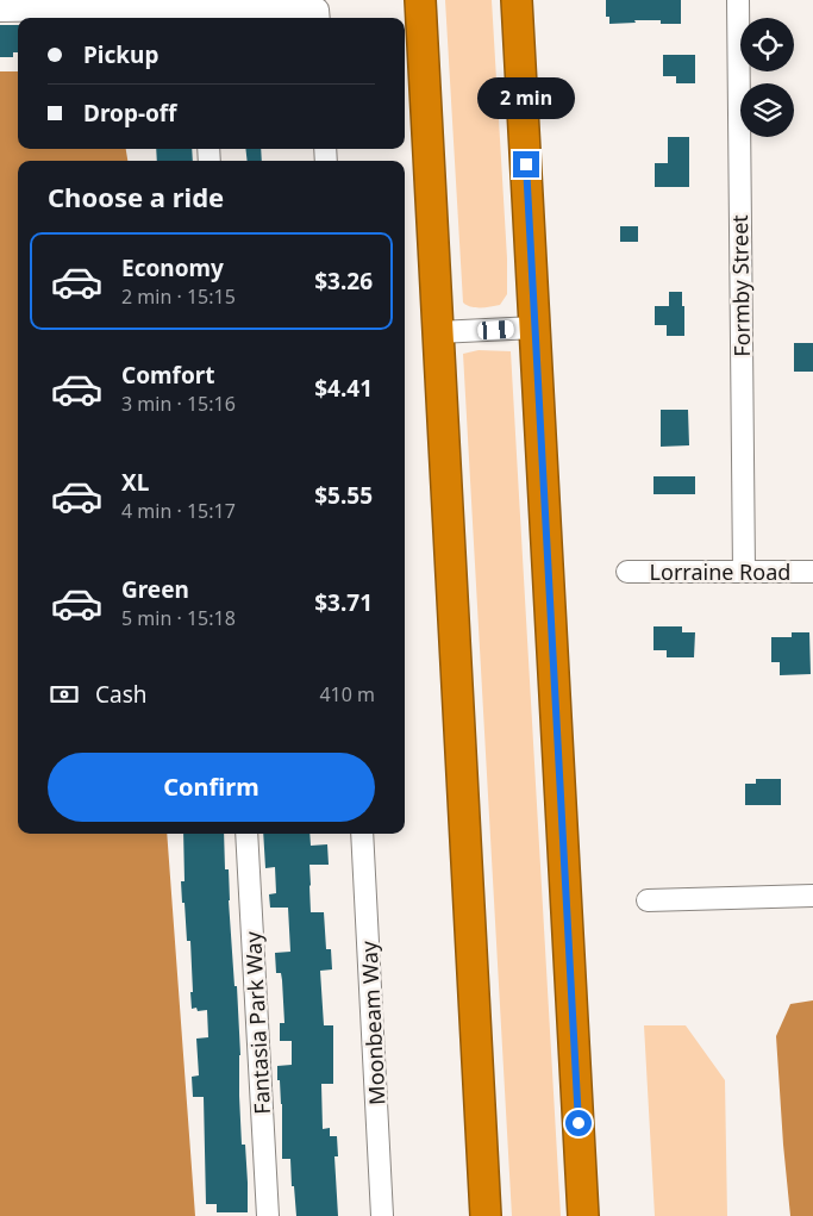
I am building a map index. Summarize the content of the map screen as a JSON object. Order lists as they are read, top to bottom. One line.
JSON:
{"streets":{"street":["Formby Street","Lorraine Road","Fantasia Park Way","Moonbeam Way"]},"crossings":[["Formby Street","Lorraine Road"]],"page":{"banner":["Pickup","Drop-off"],"bubble":"2 min","heading":"Choose a ride","list":[{"name":"Economy","note":"2 min · 15:15","value":"$3.26"},{"name":"Comfort","note":"3 min · 15:16","value":"$4.41"},{"name":"XL","note":"4 min · 15:17","value":"$5.55"},{"name":"Green","note":"5 min · 15:18","value":"$3.71"}],"pay":["Cash","410 m"],"buttons":"Confirm"}}
